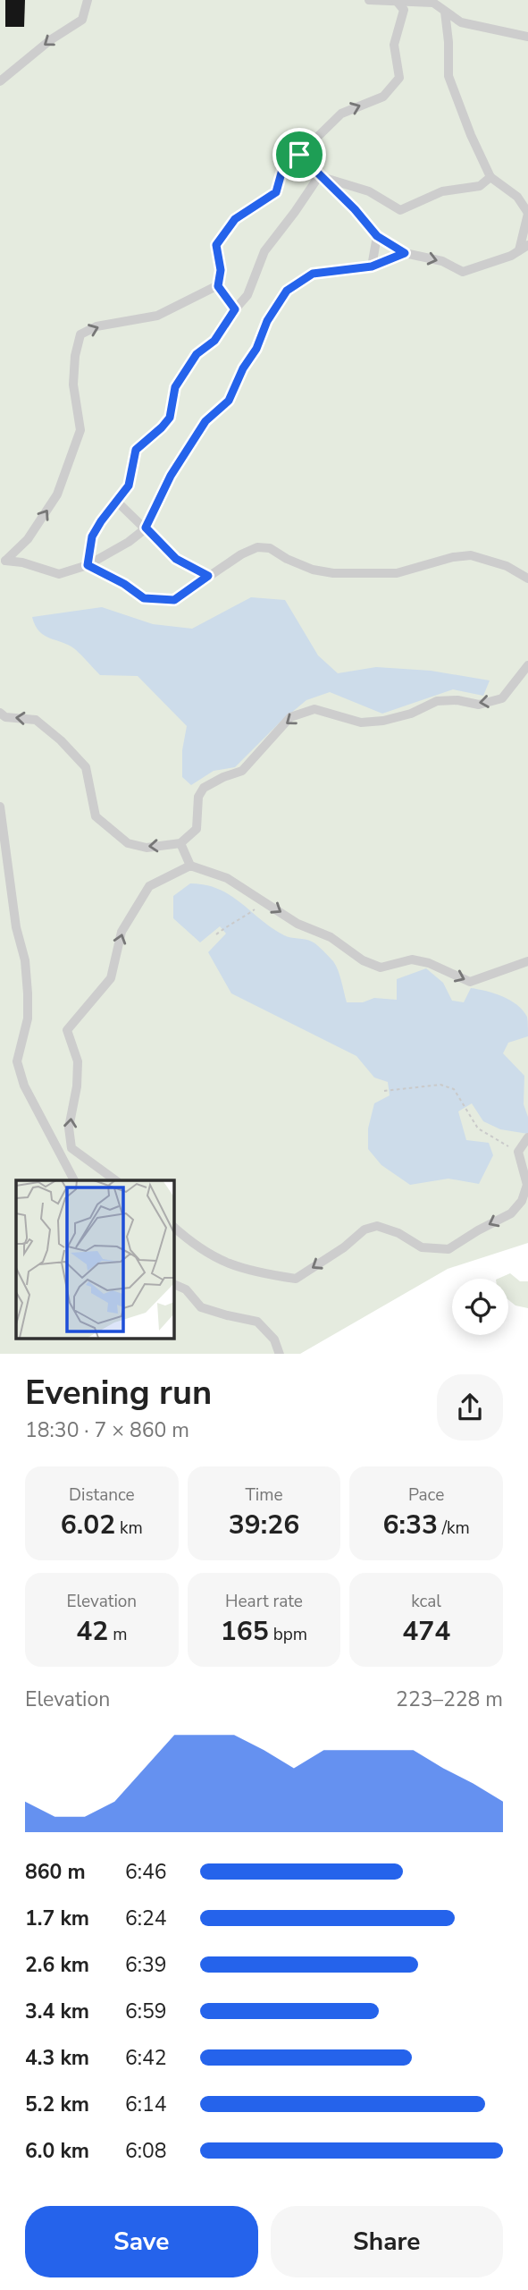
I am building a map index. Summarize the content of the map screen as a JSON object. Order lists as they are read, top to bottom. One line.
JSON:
{"page":{"heading":["Evening run","18:30 · 7 × 860 m"],"stats":[["Distance","6.02 km"],["Time","39:26"],["Pace","6:33 /km"],["Elevation","42 m"],["Heart rate","165 bpm"],["kcal","474"]],"chart":["Elevation","223–228 m"],"list":[{"name":"860 m","note":"6:46"},{"name":"1.7 km","note":"6:24"},{"name":"2.6 km","note":"6:39"},{"name":"3.4 km","note":"6:59"},{"name":"4.3 km","note":"6:42"},{"name":"5.2 km","note":"6:14"},{"name":"6.0 km","note":"6:08"}],"buttons":["Save","Share"]}}
